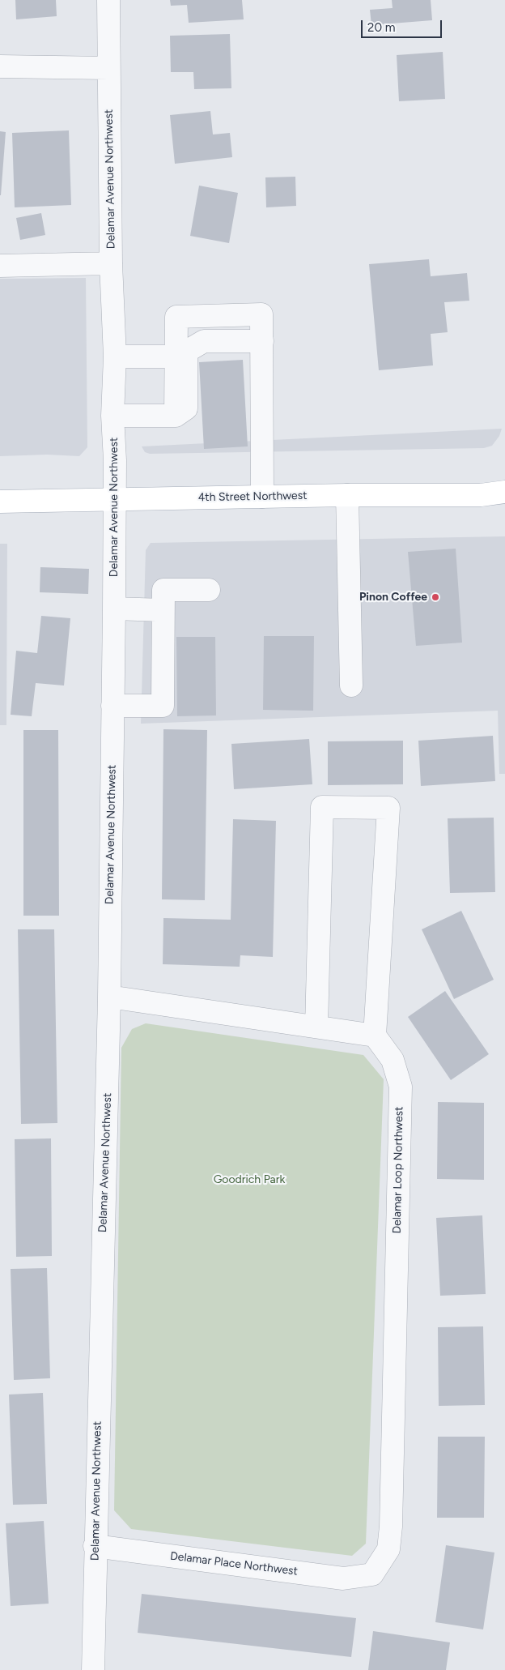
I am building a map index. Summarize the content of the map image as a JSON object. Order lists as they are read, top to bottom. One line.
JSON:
{"streets":{"main road":["4th Street Northwest"],"street":["Delamar Avenue Northwest","Delamar Loop Northwest","Delamar Place Northwest"]},"crossings":[["Delamar Avenue Northwest","4th Street Northwest"],["Delamar Avenue Northwest","Delamar Place Northwest"],["Delamar Loop Northwest","Delamar Place Northwest"]],"parks":["Goodrich Park"],"places":["Pinon Coffee"],"scale_bar":"20 m"}
